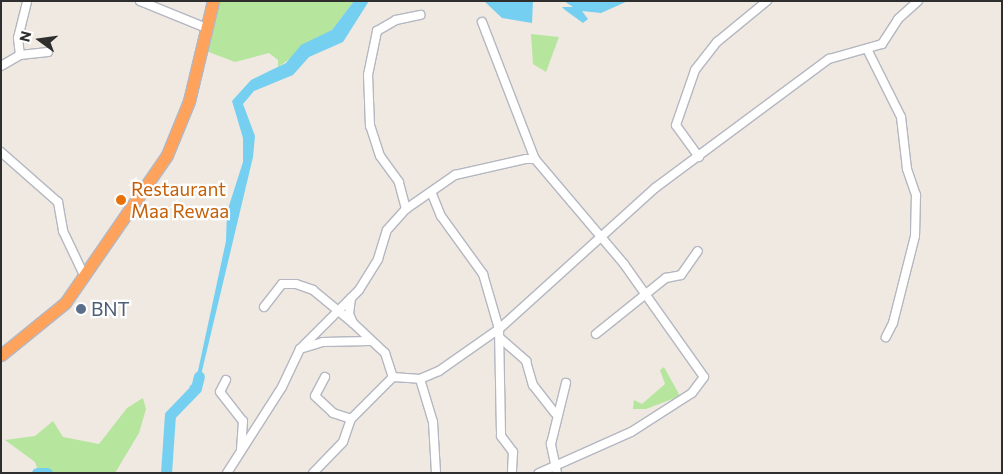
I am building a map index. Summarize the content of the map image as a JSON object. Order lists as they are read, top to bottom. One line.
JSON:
{"places":["Restaurant Maa Rewaa","BNT"],"north":"left"}
